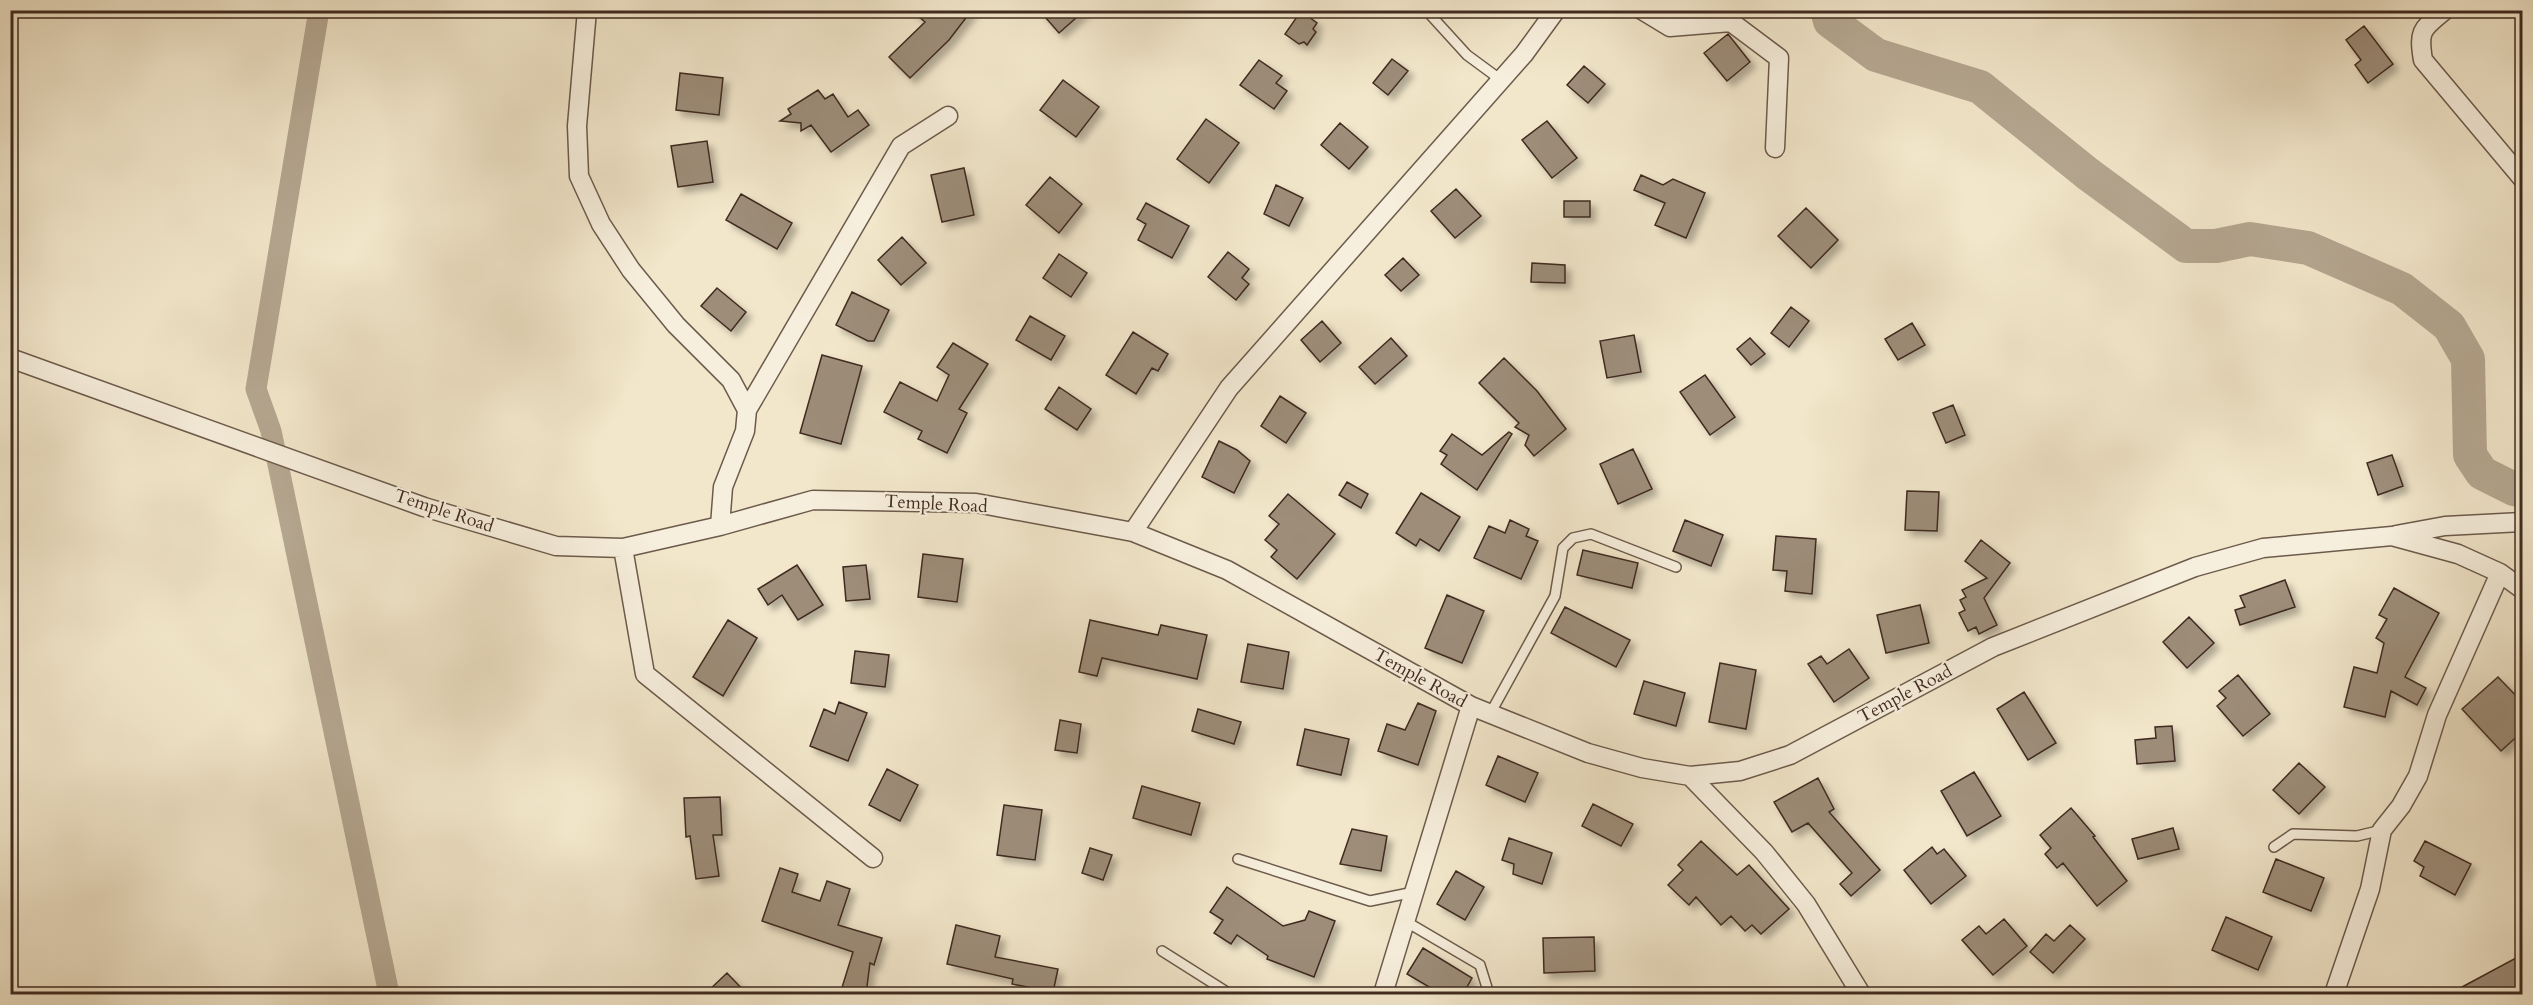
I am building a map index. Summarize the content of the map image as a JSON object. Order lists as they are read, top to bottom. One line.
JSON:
{"streets":{"street":["Temple Road"]}}
